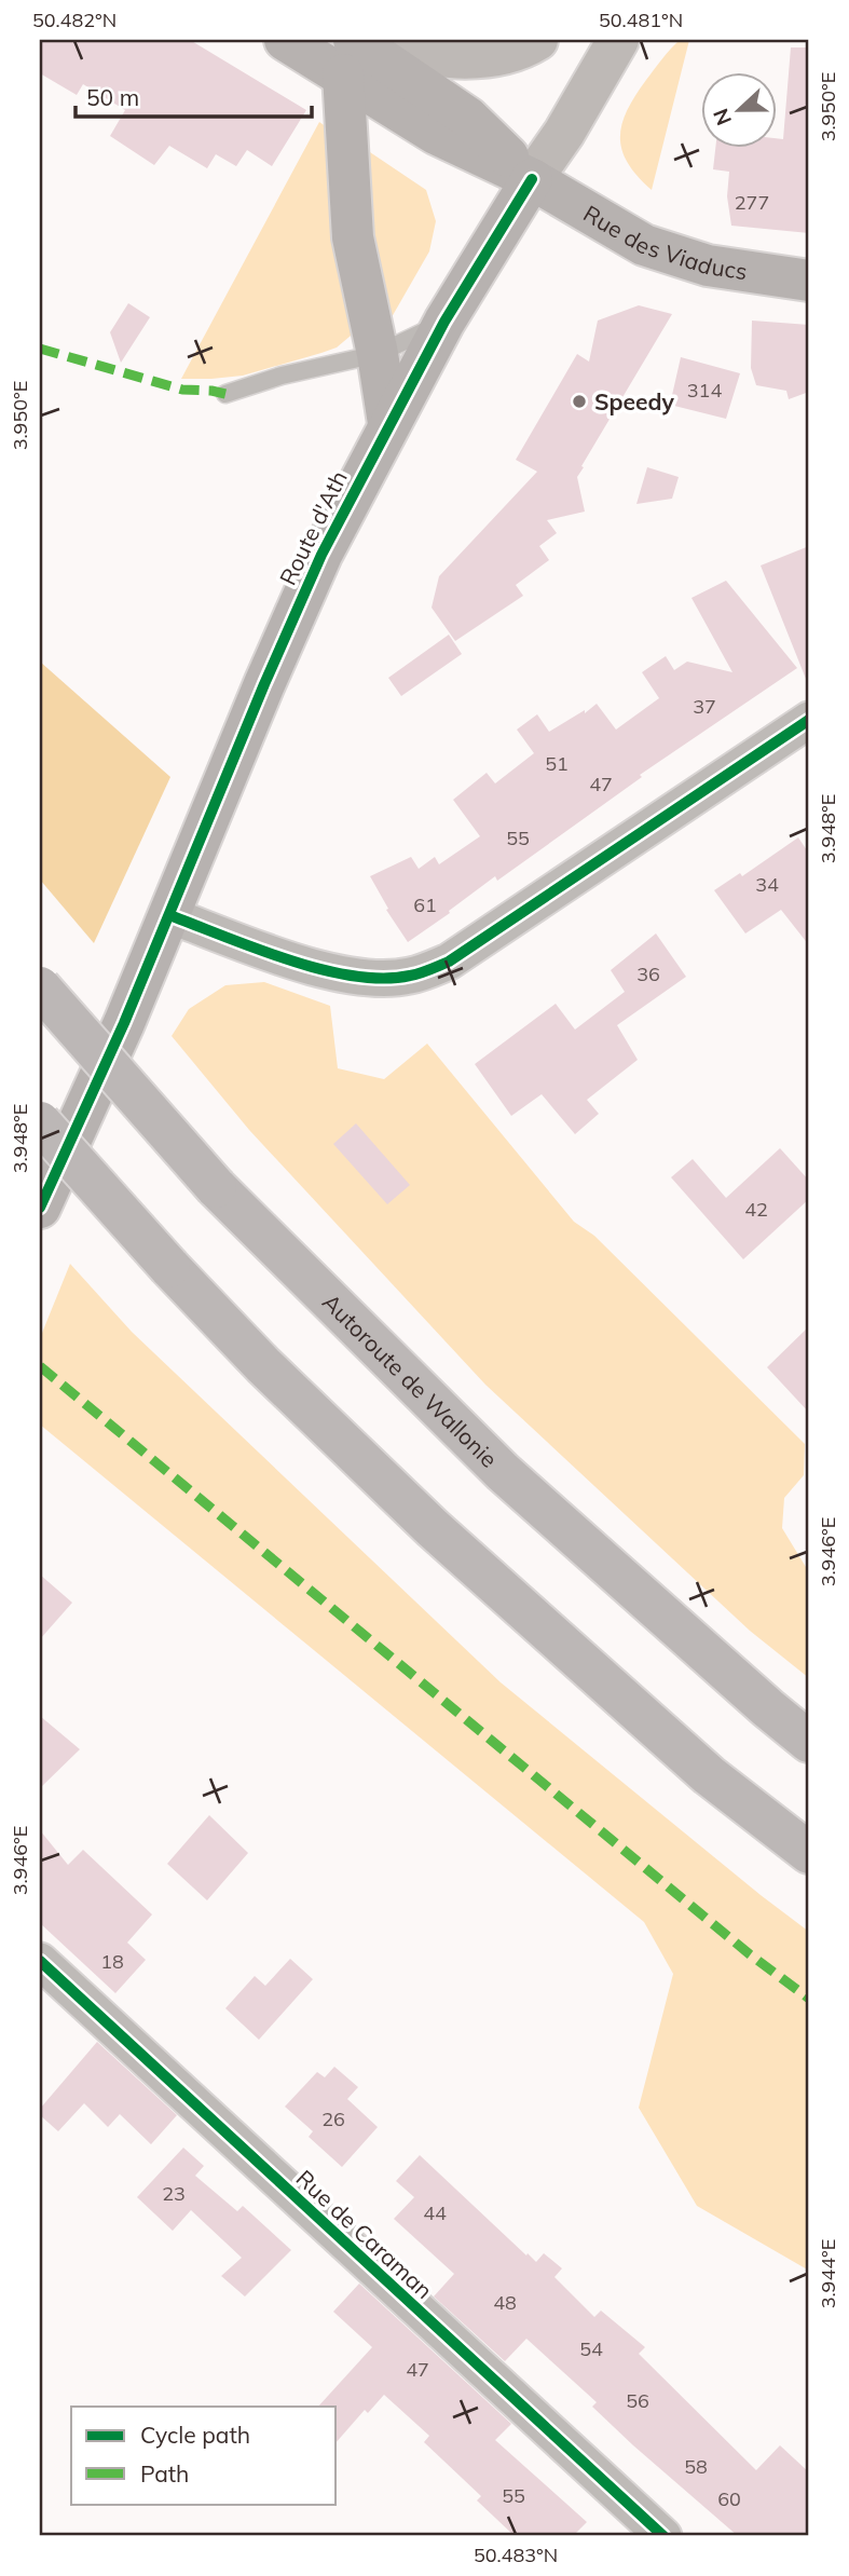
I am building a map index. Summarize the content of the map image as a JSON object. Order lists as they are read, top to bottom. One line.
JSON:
{"streets":{"highway":["Autoroute de Wallonie"],"main road":["Rue des Viaducs","Route d'Ath"],"street":["Rue de Caraman"]},"crossings":[["Rue des Viaducs","Route d'Ath"]],"places":["Speedy"],"house_numbers":["277","314","37","51","47","55","34","61","36","42","18","26","23","44","48","54","47","56","58","55","60"],"legend":["Cycle path","Path"],"scale_bar":"50 m","north":"left","coordinates":["50.482°N","50.481°N","3.950°E","3.948°E","3.946°E","3.944°E","50.483°N"]}
